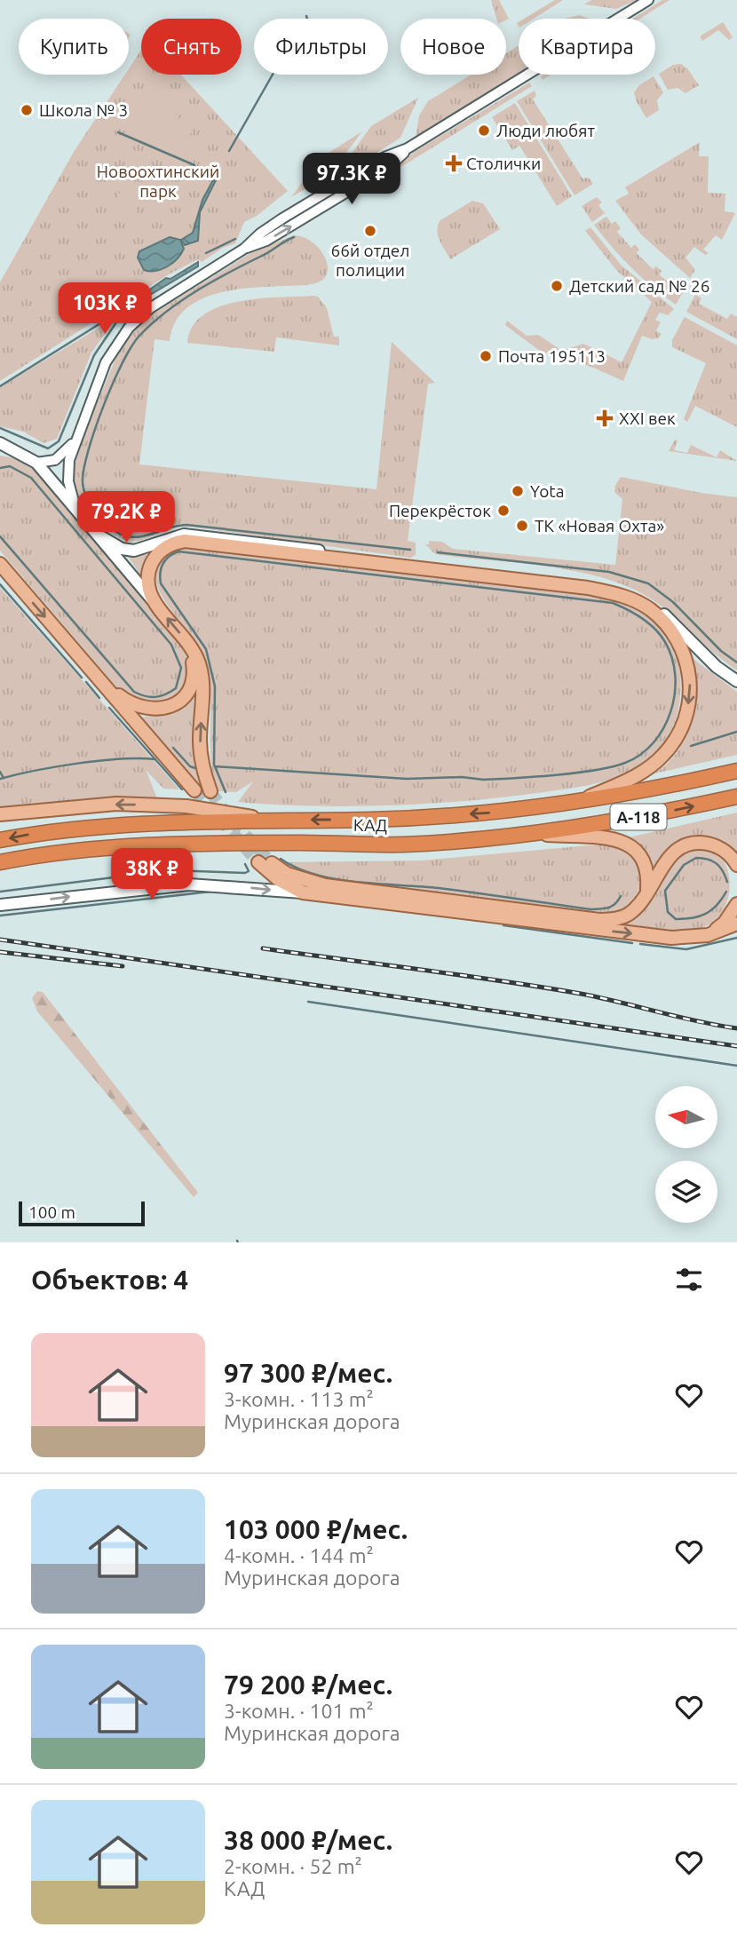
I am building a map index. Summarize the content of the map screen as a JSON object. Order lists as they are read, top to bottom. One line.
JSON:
{"streets":{"highway":["А-118","КАД"]},"parks":["Новоохтинский парк"],"places":{"other":["Школа № 3","Люди любят","66й отдел полиции","Детский сад № 26","Почта 195113","Yota","Перекрёсток","ТК «Новая Охта»"],"health":["Столички","XXI век"]},"scale_bar":"100 m","north":"left","page":{"chip":["Купить","Снять","Фильтры","Новое","Квартира"],"price":["97.3K ₽","103K ₽","79.2K ₽","38K ₽"],"scale":"100 m","heading":"Объектов: 4","list":[{"name":"97 300 ₽/мес.","note":"3-комн. · 113 m² · Муринская дорога"},{"name":"103 000 ₽/мес.","note":"4-комн. · 144 m² · Муринская дорога"},{"name":"79 200 ₽/мес.","note":"3-комн. · 101 m² · Муринская дорога"},{"name":"38 000 ₽/мес.","note":"2-комн. · 52 m² · КАД"}]}}
